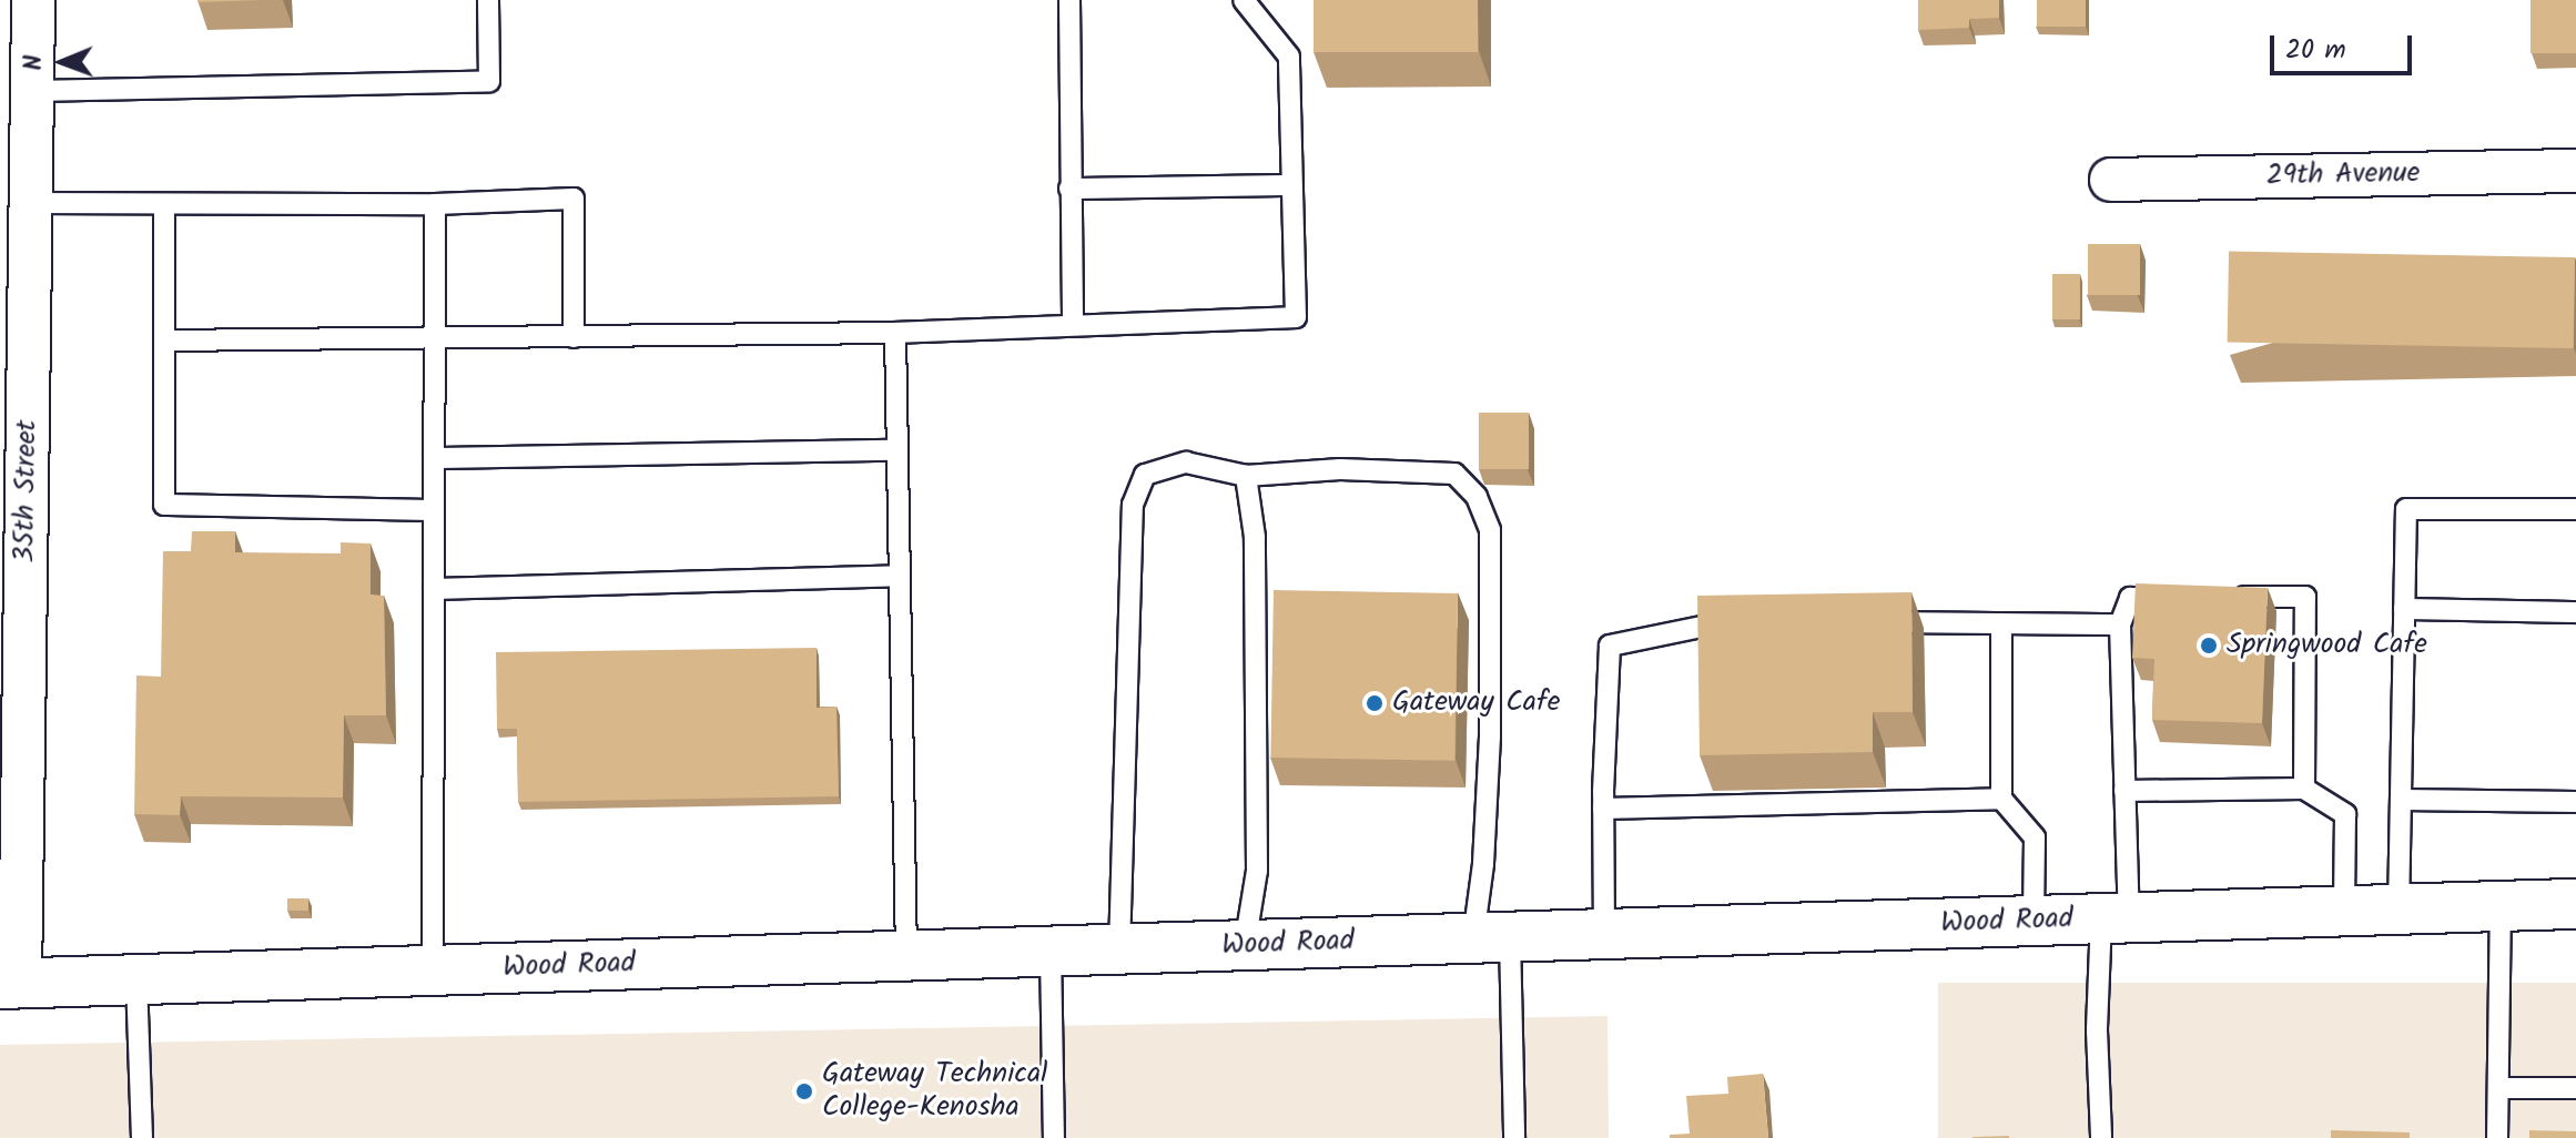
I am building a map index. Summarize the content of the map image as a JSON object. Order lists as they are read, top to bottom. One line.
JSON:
{"streets":{"street":["29th Avenue","35th Street","Wood Road"]},"crossings":[["35th Street","Wood Road"]],"places":["Springwood Cafe","Gateway Cafe","Gateway Technical College-Kenosha"],"scale_bar":"20 m","north":"left"}
